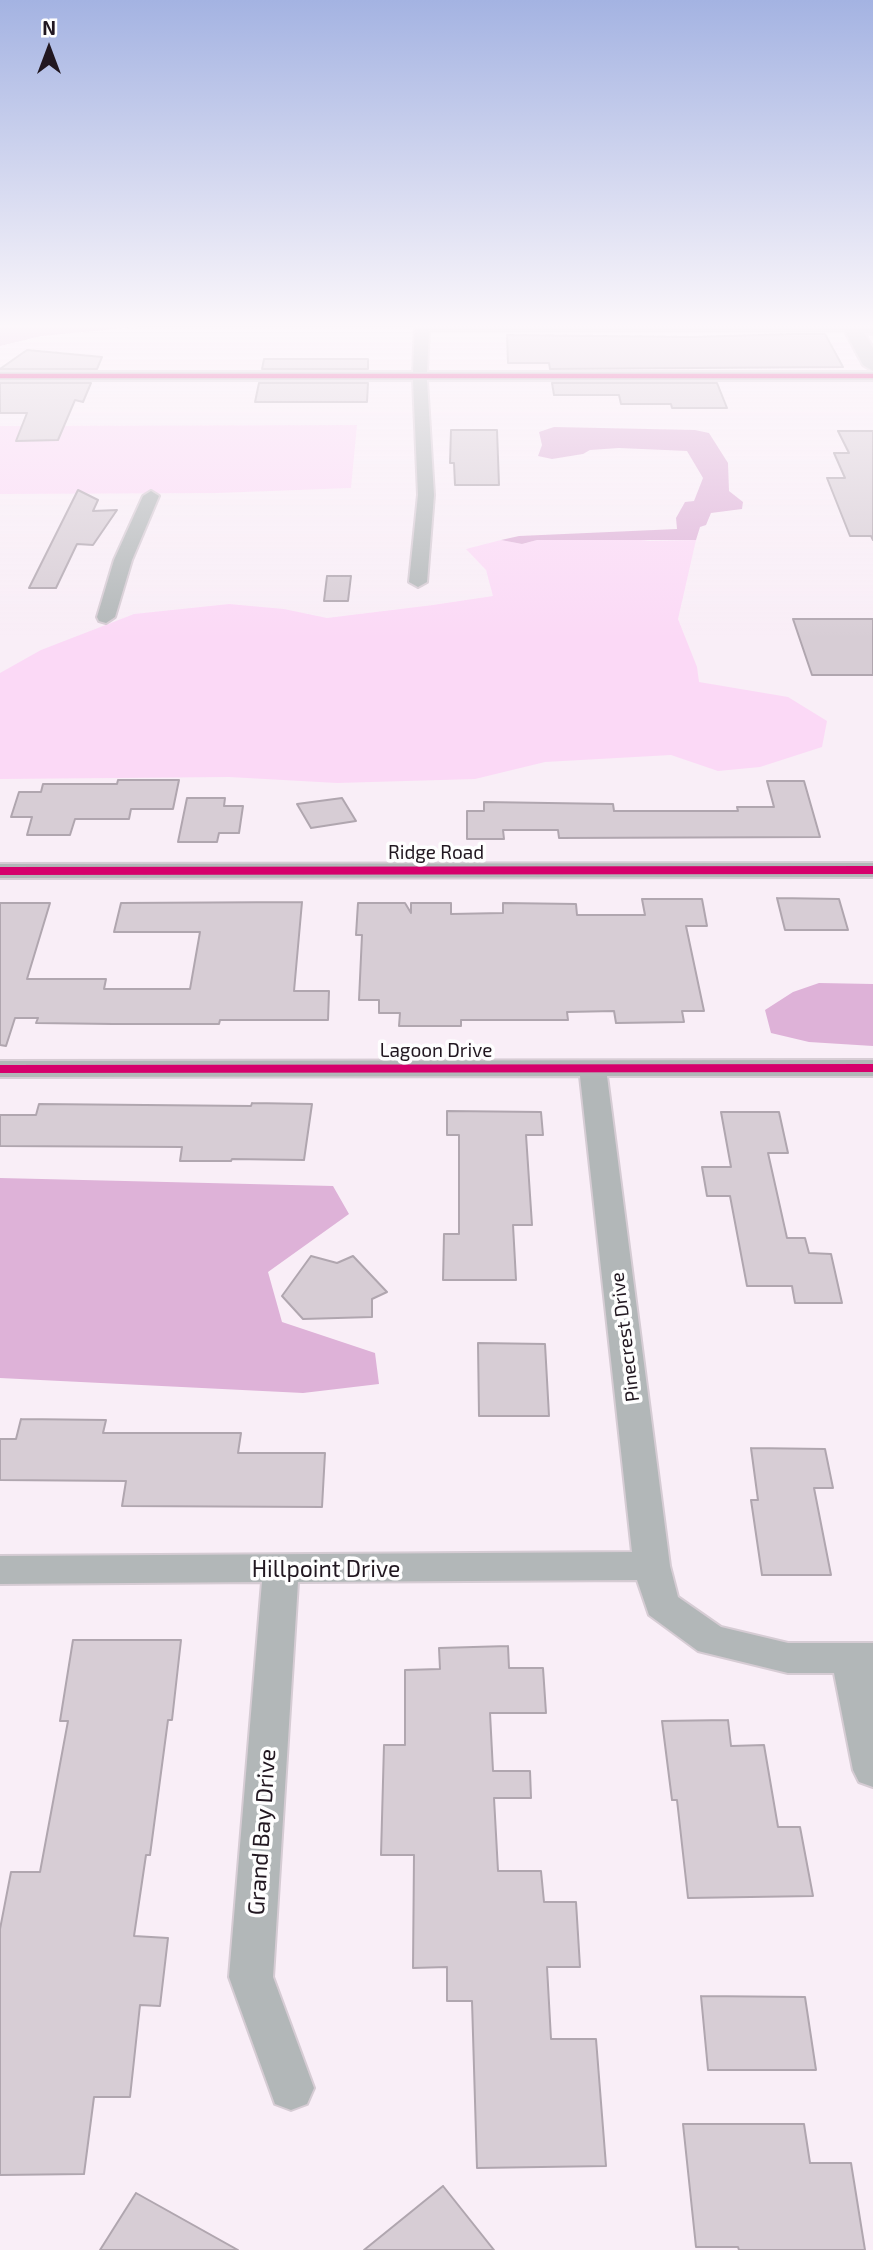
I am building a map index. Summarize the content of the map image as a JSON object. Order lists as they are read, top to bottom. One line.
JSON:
{"streets":{"street":["Ridge Road","Lagoon Drive","Pinecrest Drive","Hillpoint Drive","Grand Bay Drive"]},"crossings":[["Lagoon Drive","Pinecrest Drive"],["Pinecrest Drive","Hillpoint Drive"],["Hillpoint Drive","Grand Bay Drive"]],"north":"top"}
